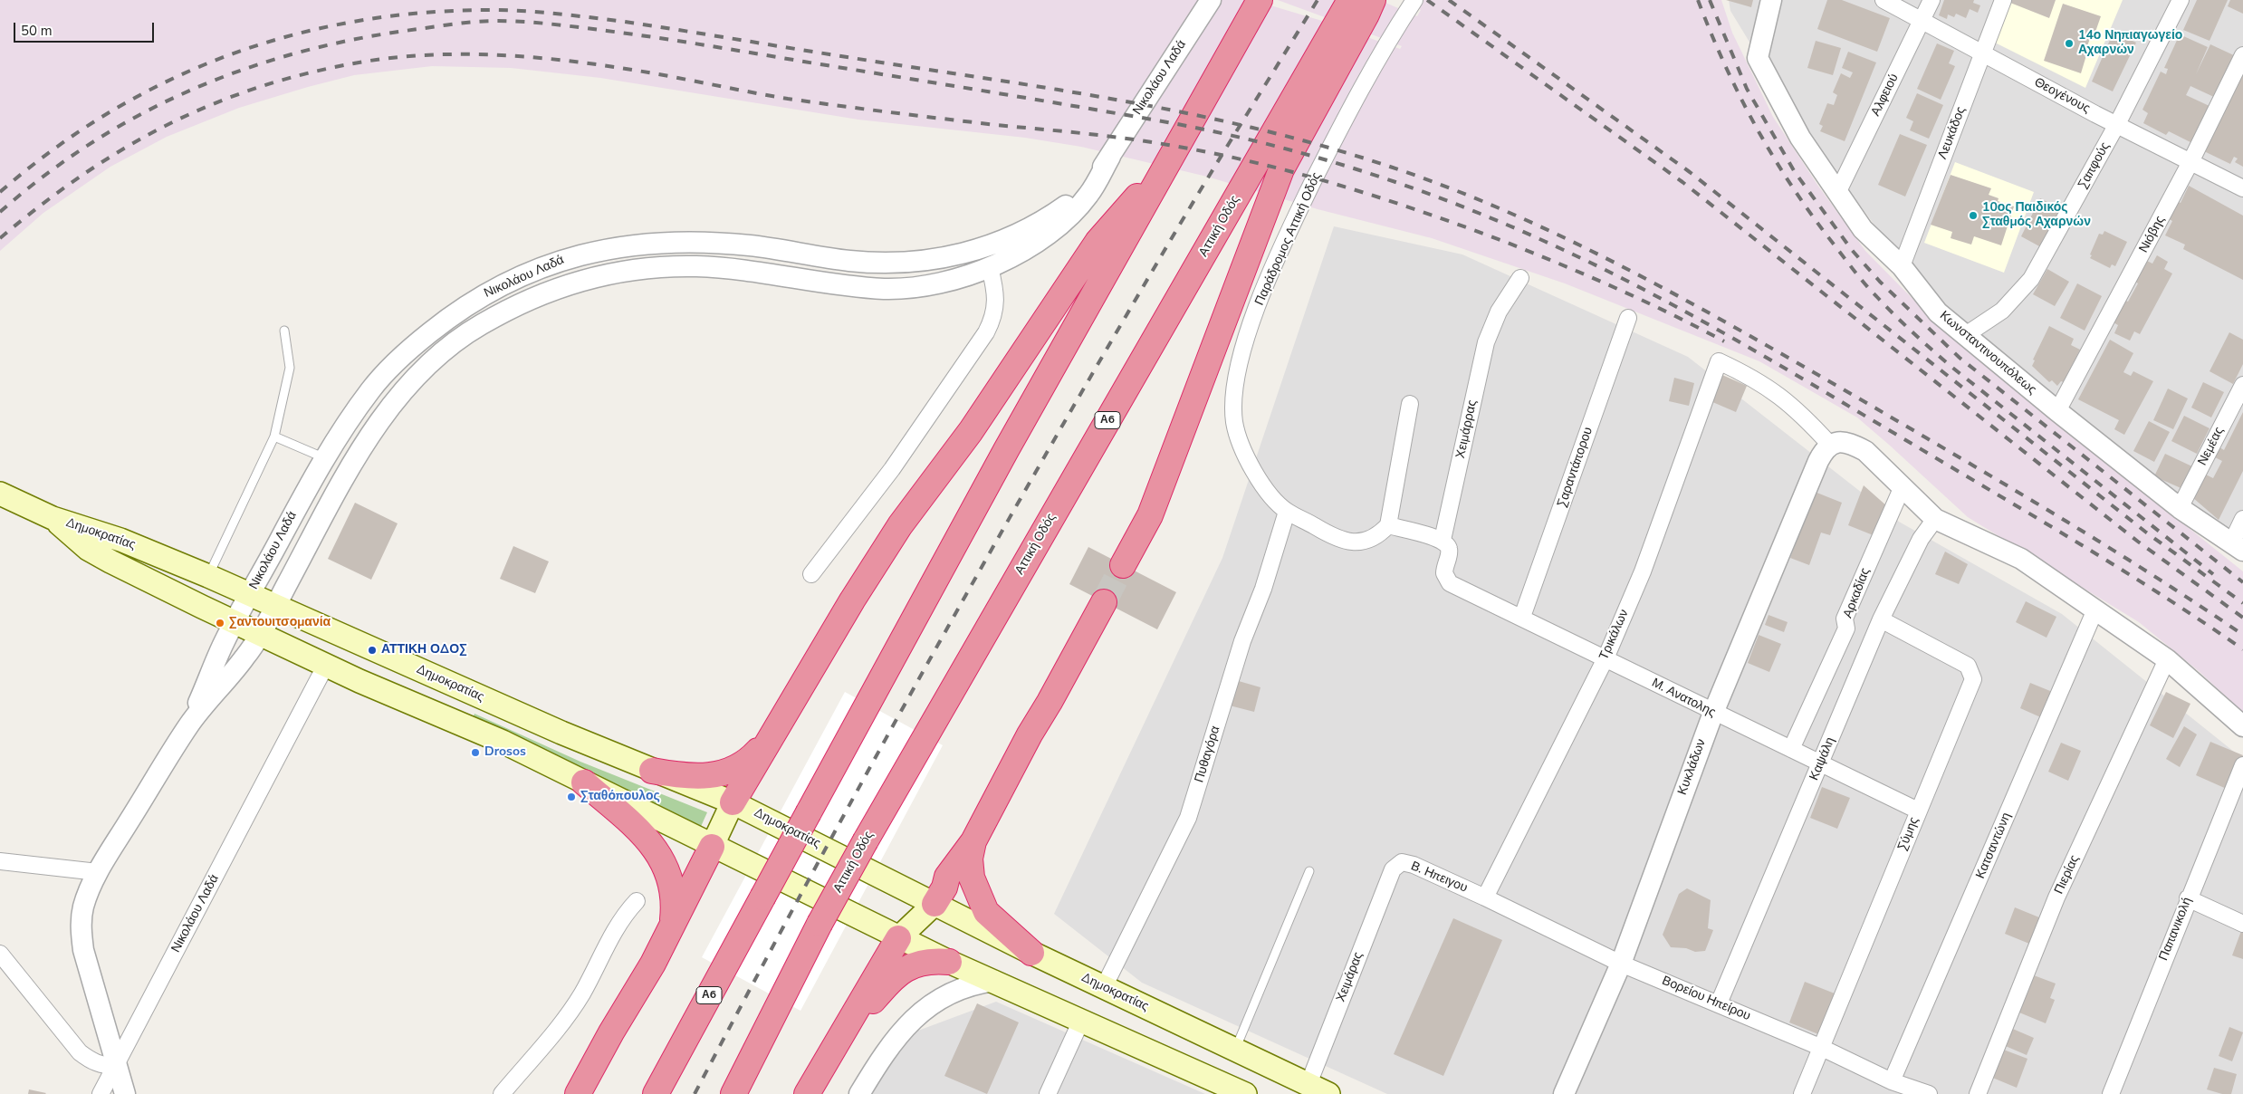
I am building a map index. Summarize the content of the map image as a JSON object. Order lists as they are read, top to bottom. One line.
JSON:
{"streets":{"highway":["Αττική Οδός","Α6"],"main road":["Δημοκρατίας"],"street":["Νικολάου Λαδά","Αλφειού","Θεογένους","Λευκάδος","Σαπφούς","Νιόβης","Παράδρομος Αττική Οδός","Κωνσταντινουπόλεως","Χειμάρρας","Νεμέας","Σαραντάπορου","Αρκαδίας","Τρικάλων","Μ. Ανατολης","Πυθαγόρα","Καψάλη","Κυκλάδων","Σύμης","Κατσαντώνη","Πιερίας","Β. Ηπειγου","Παπανικολή","Χειμάρας","Βορείου Ηπείρου"]},"crossings":[["Νικολάου Λαδά","Δημοκρατίας"],["Αλφειού","Θεογένους"],["Αλφειού","Κωνσταντινουπόλεως"],["Θεογένους","Λευκάδος"],["Θεογένους","Σαπφούς"],["Θεογένους","Νιόβης"],["Λευκάδος","Κωνσταντινουπόλεως"],["Σαπφούς","Κωνσταντινουπόλεως"],["Νιόβης","Κωνσταντινουπόλεως"],["Παράδρομος Αττική Οδός","Πυθαγόρα"],["Κωνσταντινουπόλεως","Νεμέας"],["Χειμάρρας","Μ. Ανατολης"],["Σαραντάπορου","Μ. Ανατολης"],["Δημοκρατίας","Πυθαγόρα"],["Δημοκρατίας","Χειμάρας"],["Αρκαδίας","Μ. Ανατολης"],["Τρικάλων","Μ. Ανατολης"],["Τρικάλων","Κυκλάδων"],["Τρικάλων","Β. Ηπειγου"],["Τρικάλων","Βορείου Ηπείρου"],["Μ. Ανατολης","Καψάλη"],["Μ. Ανατολης","Κυκλάδων"],["Μ. Ανατολης","Σύμης"],["Καψάλη","Σύμης"],["Καψάλη","Βορείου Ηπείρου"],["Κυκλάδων","Βορείου Ηπείρου"],["Σύμης","Βορείου Ηπείρου"],["Κατσαντώνη","Βορείου Ηπείρου"],["Β. Ηπειγου","Χειμάρας"],["Β. Ηπειγου","Βορείου Ηπείρου"]],"places":["14ο Νηπιαγωγείο Αχαρνών","10ος Παιδικός Σταθμός Αχαρνών","Σαντουιτσομανία","ΑΤΤΙΚΗ ΟΔΟΣ","Drosos","Σταθόπουλος"],"scale_bar":"50 m"}
